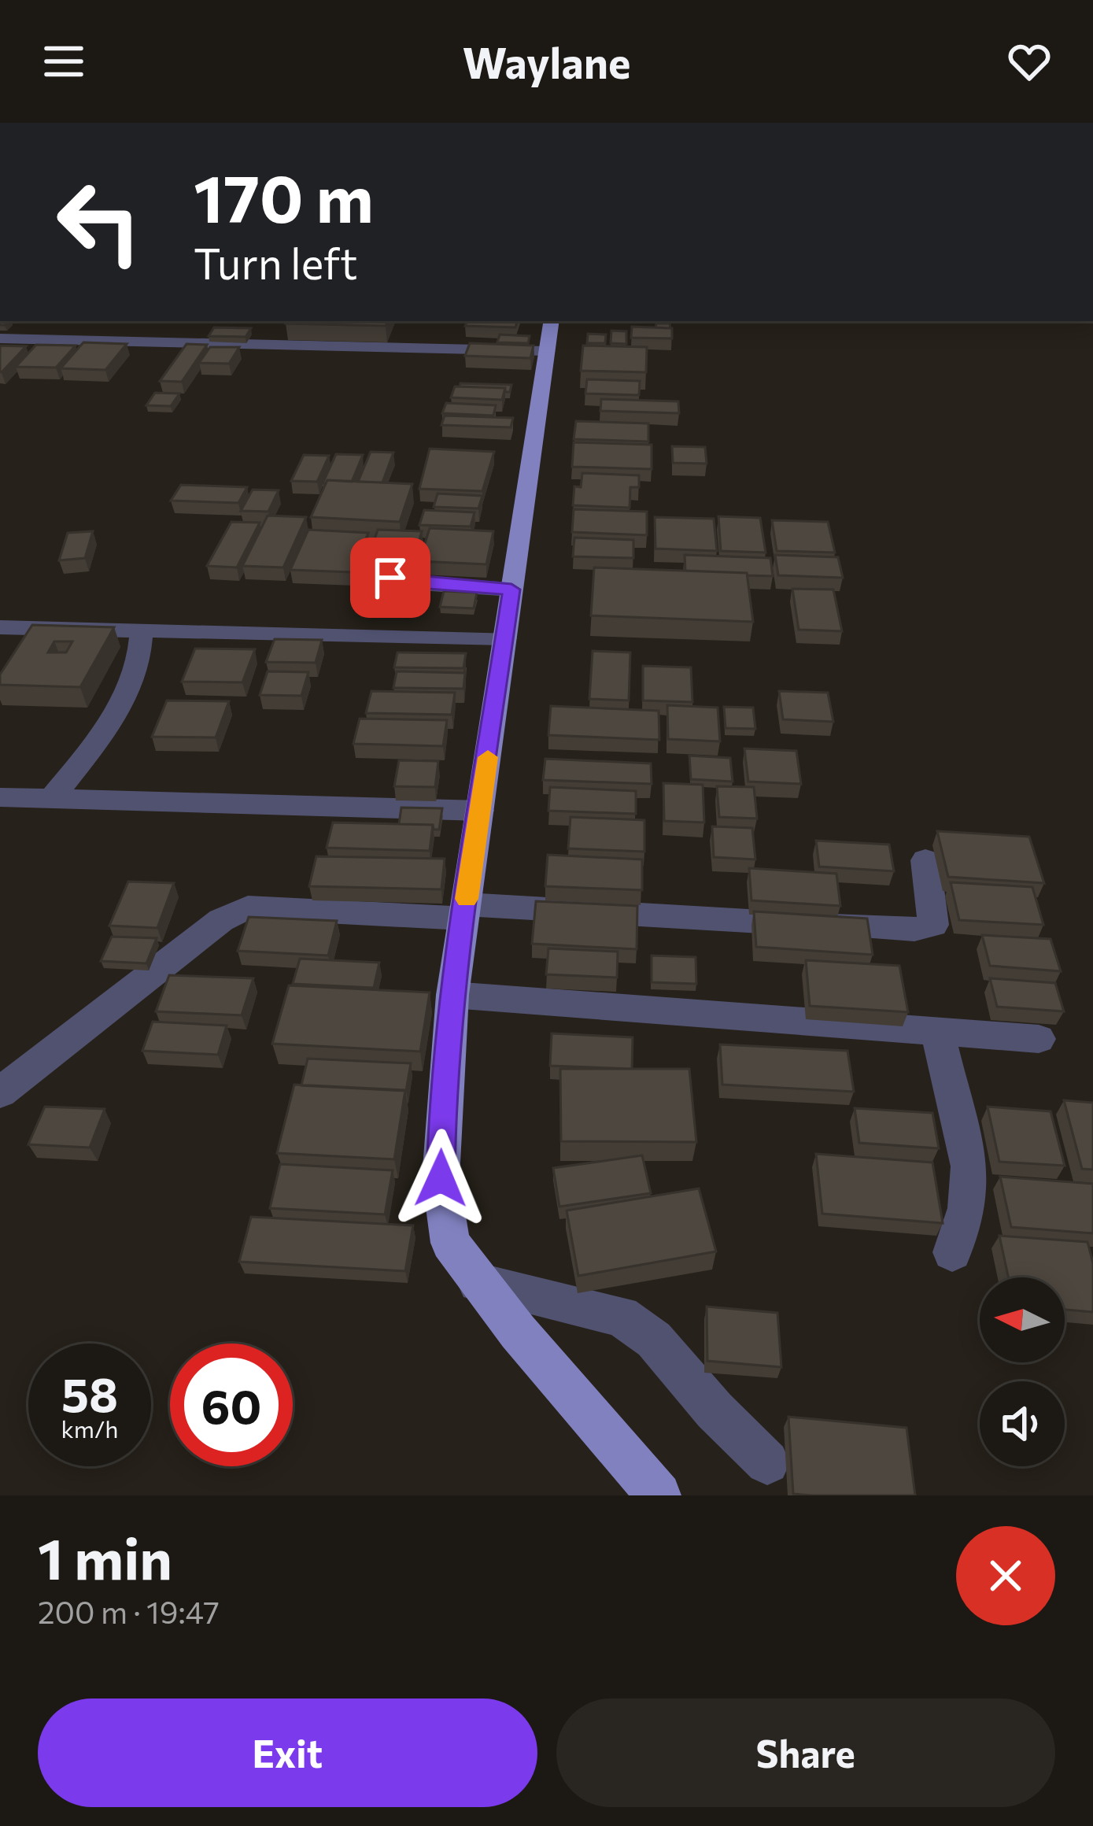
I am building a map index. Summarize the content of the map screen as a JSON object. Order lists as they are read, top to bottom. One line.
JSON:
{"north":"left","page":{"header":"Waylane","turn":["170 m","Turn left"],"speed":"58 km/h","limit":"60","heading":["1 min","200 m · 19:47"],"buttons":["Exit","Share"]}}
